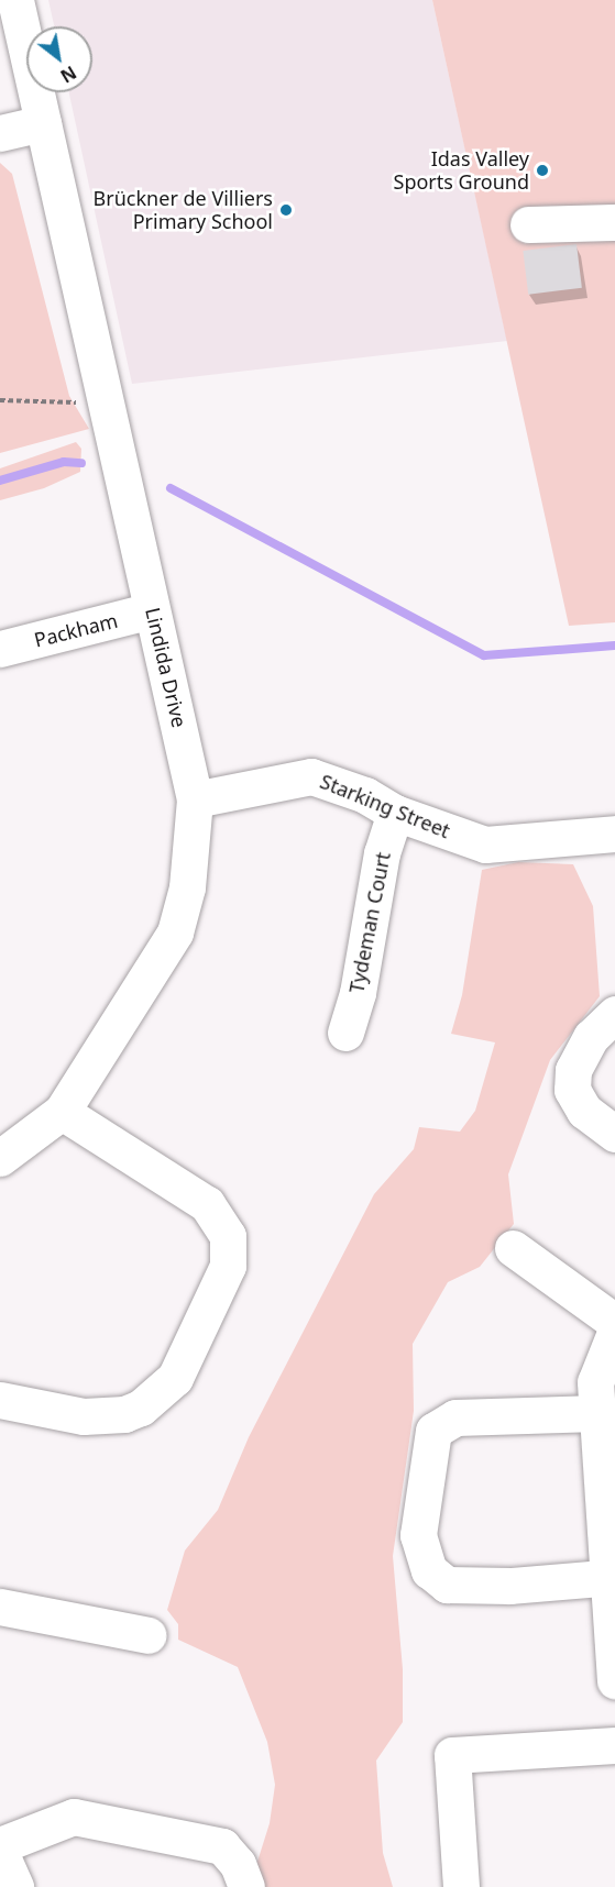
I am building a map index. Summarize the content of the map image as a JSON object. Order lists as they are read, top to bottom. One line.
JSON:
{"streets":{"street":["Packham","Lindida Drive","Starking Street","Tydeman Court"]},"crossings":[["Packham","Lindida Drive"],["Lindida Drive","Starking Street"],["Starking Street","Tydeman Court"]],"places":["Idas Valley Sports Ground","Brückner de Villiers Primary School"],"north":"bottom right"}
